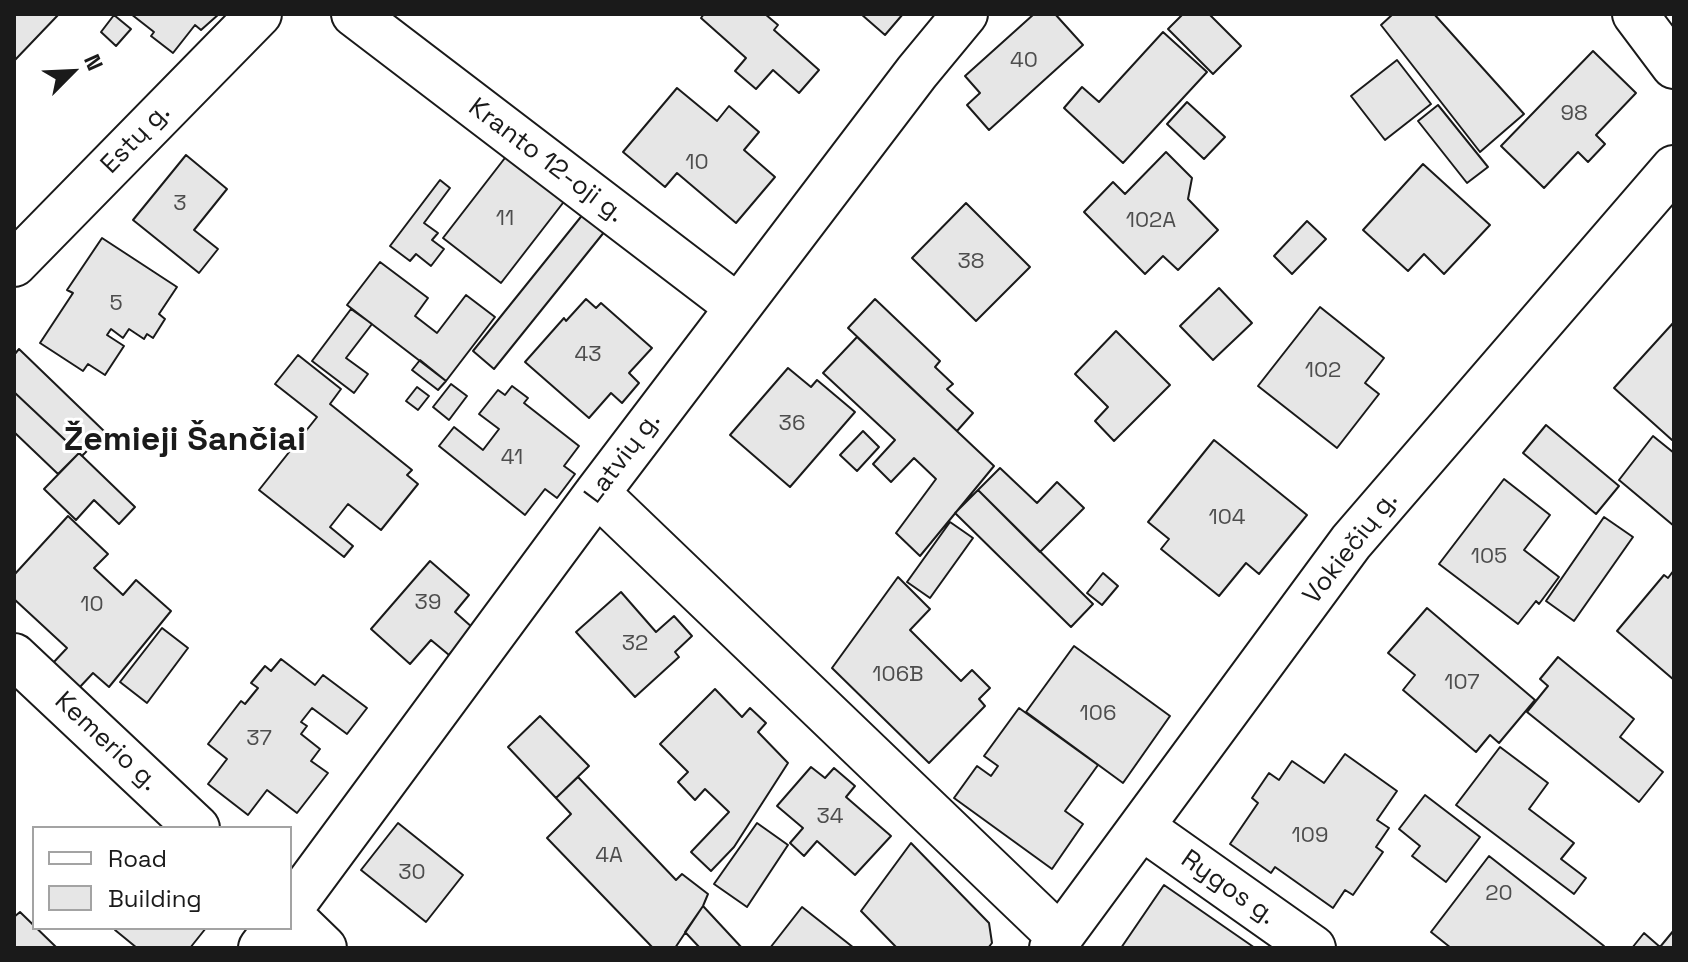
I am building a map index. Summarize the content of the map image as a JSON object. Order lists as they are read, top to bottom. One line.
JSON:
{"streets":{"street":["Estų g.","Kranto 12-oji g.","Latvių g.","Vokiečių g.","Kemerio g.","Rygos g."]},"crossings":[["Kranto 12-oji g.","Latvių g."],["Vokiečių g.","Rygos g."]],"districts":["Žemieji Šančiai"],"house_numbers":["40","98","10","3","11","102A","38","5","43","102","36","41","104","105","39","10","32","106B","107","106","37","34","109","4A","30","20"],"legend":["Road","Building"],"north":"top right"}
